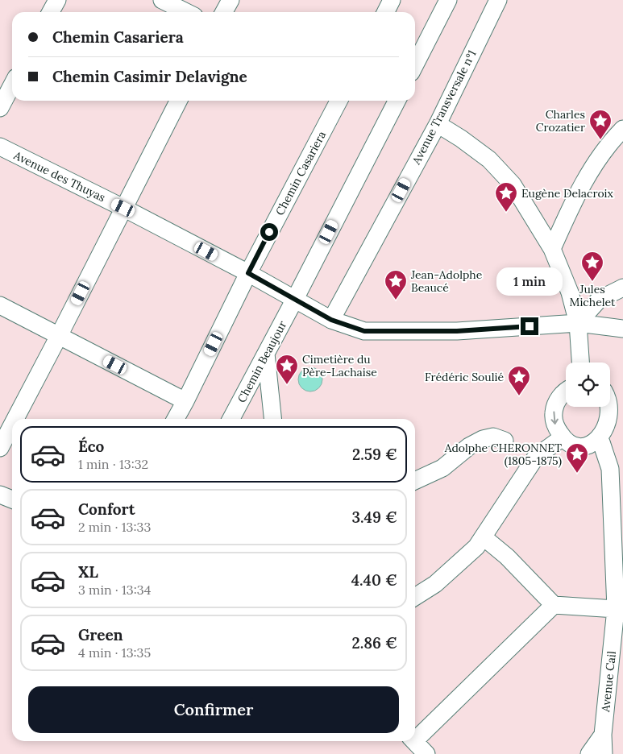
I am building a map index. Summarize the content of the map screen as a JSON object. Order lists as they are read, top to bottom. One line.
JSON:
{"streets":{"lane":["Avenue Transversale n°1","Chemin Casariera","Avenue des Thuyas","Chemin Beaujour","Avenue Cail"]},"crossings":[["Avenue Transversale n°1","Avenue des Thuyas"],["Chemin Casariera","Avenue des Thuyas"],["Avenue des Thuyas","Chemin Beaujour"]],"places":{"place":["Charles Crozatier","Eugène Delacroix","Jules Michelet","Jean-Adolphe Beaucé","Cimetière du Père-Lachaise","Frédéric Soulié","Adolphe CHERONNET (1805-1875)"]},"page":{"banner":["Chemin Casariera","Chemin Casimir Delavigne"],"bubble":"1 min","list":[{"name":"Éco","note":"1 min · 13:32","value":"2.59 €"},{"name":"Confort","note":"2 min · 13:33","value":"3.49 €"},{"name":"XL","note":"3 min · 13:34","value":"4.40 €"},{"name":"Green","note":"4 min · 13:35","value":"2.86 €"}],"buttons":"Confirmer"}}
